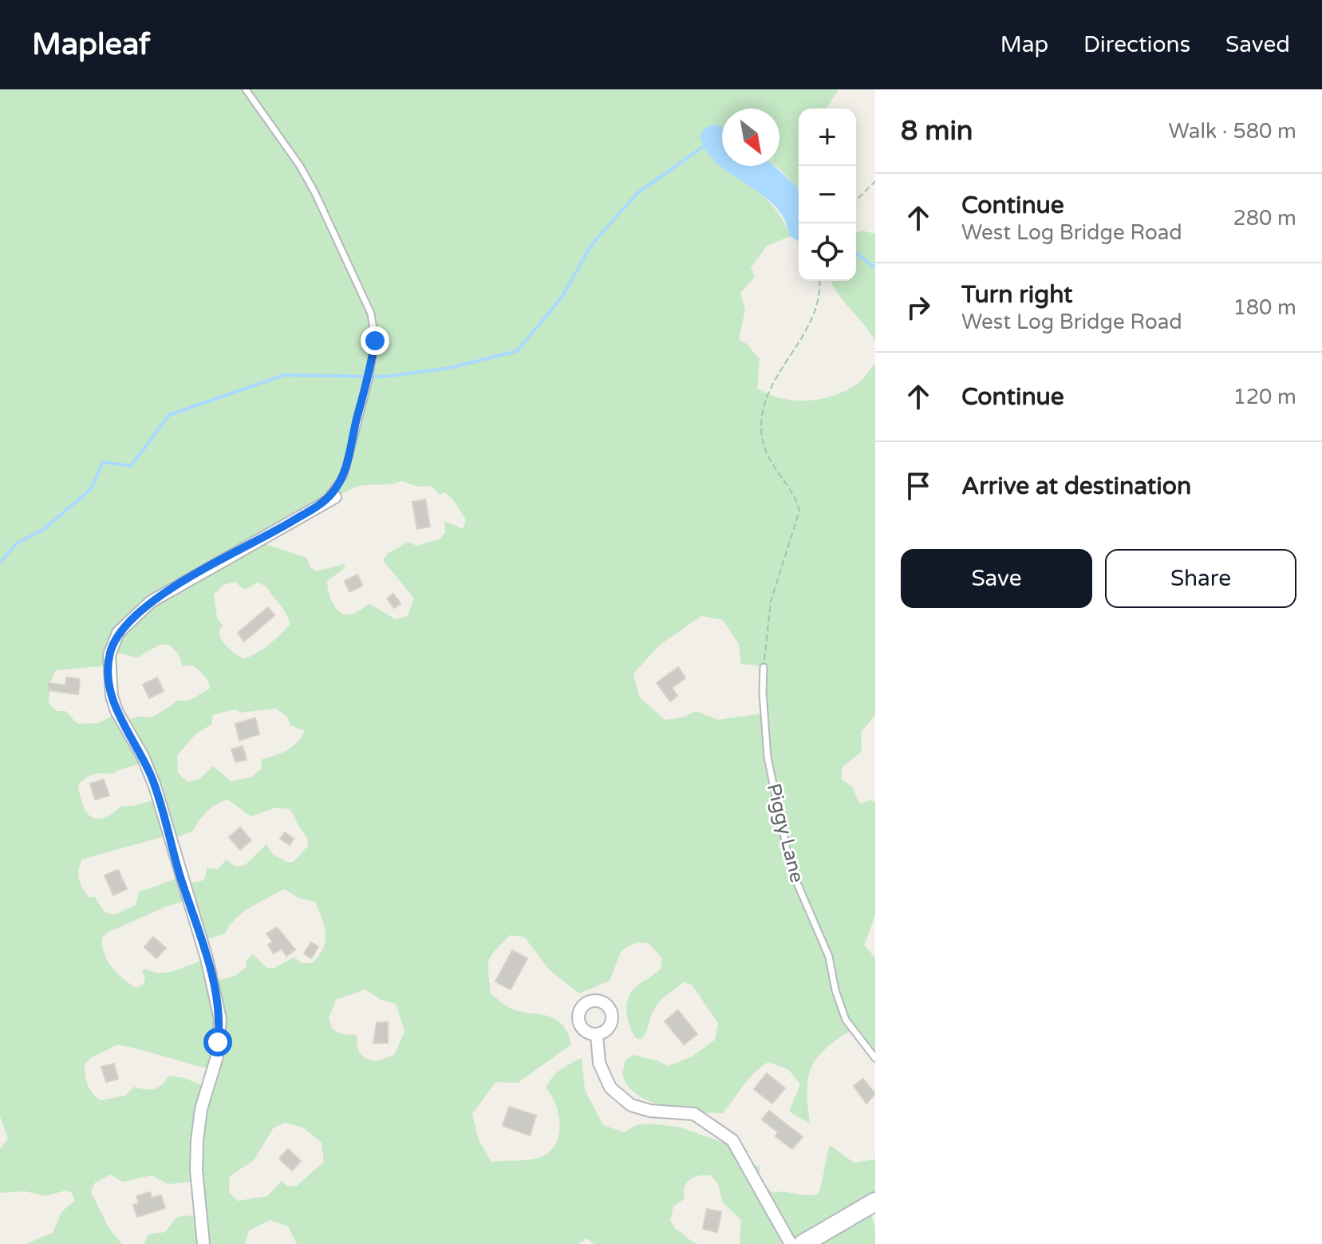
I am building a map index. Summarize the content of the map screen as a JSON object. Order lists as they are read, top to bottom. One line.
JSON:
{"streets":{"lane":["Piggy Lane"]},"north":"bottom right","page":{"header":"Mapleaf","nav":["Map","Directions","Saved"],"heading":["8 min","Walk · 580 m"],"map_buttons":["+","−"],"list":[["Continue","West Log Bridge Road","280 m"],["Turn right","West Log Bridge Road","180 m"],["Continue","120 m"],"Arrive at destination"],"buttons":["Save","Share"]}}
